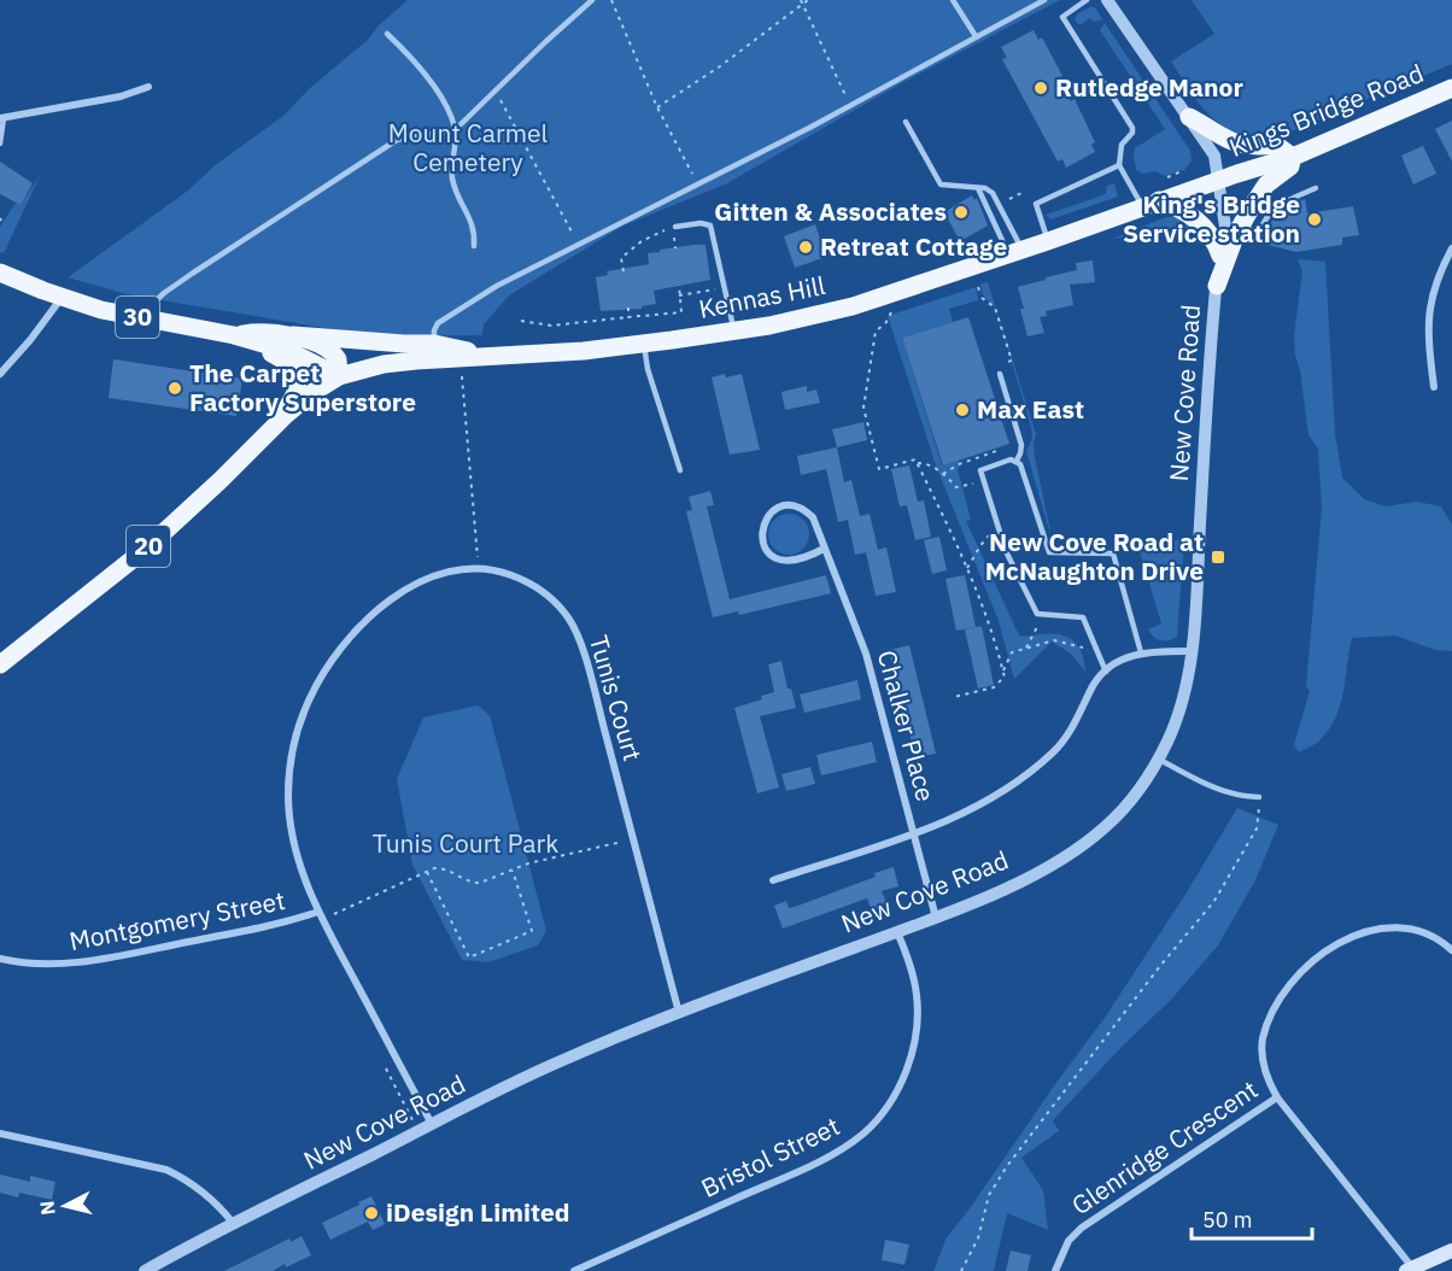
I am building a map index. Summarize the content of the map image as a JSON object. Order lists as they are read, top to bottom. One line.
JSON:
{"streets":{"main road":["Kings Bridge Road","Kennas Hill","30","20"],"street":["New Cove Road","Tunis Court","Chalker Place","Montgomery Street","Glenridge Crescent","Bristol Street"]},"crossings":[["Kings Bridge Road","Kennas Hill"],["Kings Bridge Road","New Cove Road"],["Kennas Hill","30"],["Kennas Hill","New Cove Road"],["Kennas Hill","20"],["30","20"],["New Cove Road","Tunis Court"],["New Cove Road","Chalker Place"],["New Cove Road","Bristol Street"],["Tunis Court","Montgomery Street"]],"parks":["Mount Carmel Cemetery","Tunis Court Park"],"places":{"other":["Rutledge Manor","Gitten & Associates","King's Bridge Service station","Retreat Cottage","The Carpet Factory Superstore","Max East","iDesign Limited"],"transit":["New Cove Road at McNaughton Drive"]},"scale_bar":"50 m","north":"left"}
